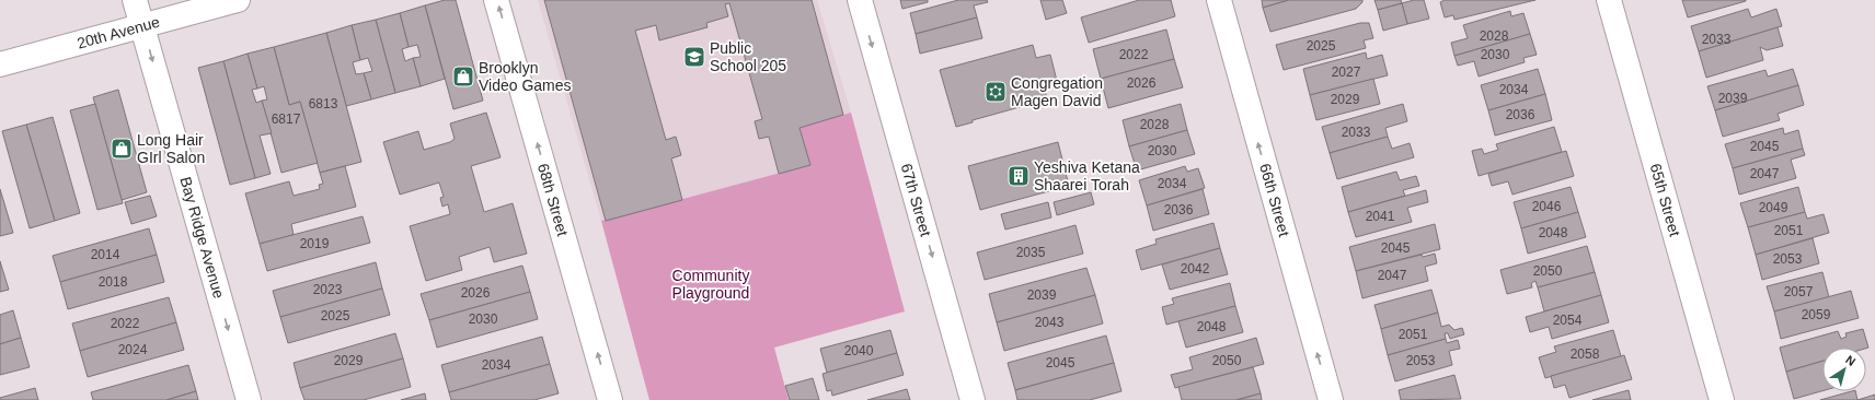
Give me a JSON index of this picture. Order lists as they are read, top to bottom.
{
  "streets": {
    "street": [
      "20th Avenue",
      "68th Street",
      "67th Street",
      "66th Street",
      "65th Street",
      "Bay Ridge Avenue"
    ]
  },
  "crossings": [
    ["20th Avenue", "Bay Ridge Avenue"]
  ],
  "one_way": [
    "68th Street",
    "67th Street",
    "66th Street",
    "Bay Ridge Avenue"
  ],
  "parks": ["Community Playground"],
  "places": {
    "school or university": ["Public School 205"],
    "shop": ["Brooklyn Video Games", "Long Hair GIrl Salon"],
    "synagogue": ["Congregation Magen David"],
    "building": ["Yeshiva Ketana Shaarei Torah"]
  },
  "house_numbers": [
    "2028",
    "2033",
    "2025",
    "2022",
    "2030",
    "2027",
    "2026",
    "2034",
    "2039",
    "2029",
    "6813",
    "2036",
    "6817",
    "2028",
    "2033",
    "2045",
    "2030",
    "2047",
    "2034",
    "2046",
    "2049",
    "2036",
    "2041",
    "2051",
    "2048",
    "2019",
    "2045",
    "2035",
    "2014",
    "2053",
    "2042",
    "2050",
    "2047",
    "2018",
    "2023",
    "2057",
    "2026",
    "2039",
    "2059",
    "2025",
    "2030",
    "2054",
    "2043",
    "2022",
    "2048",
    "2051",
    "2024",
    "2040",
    "2058",
    "2029",
    "2050",
    "2053",
    "2045",
    "2034"
  ],
  "north": "top right"
}
